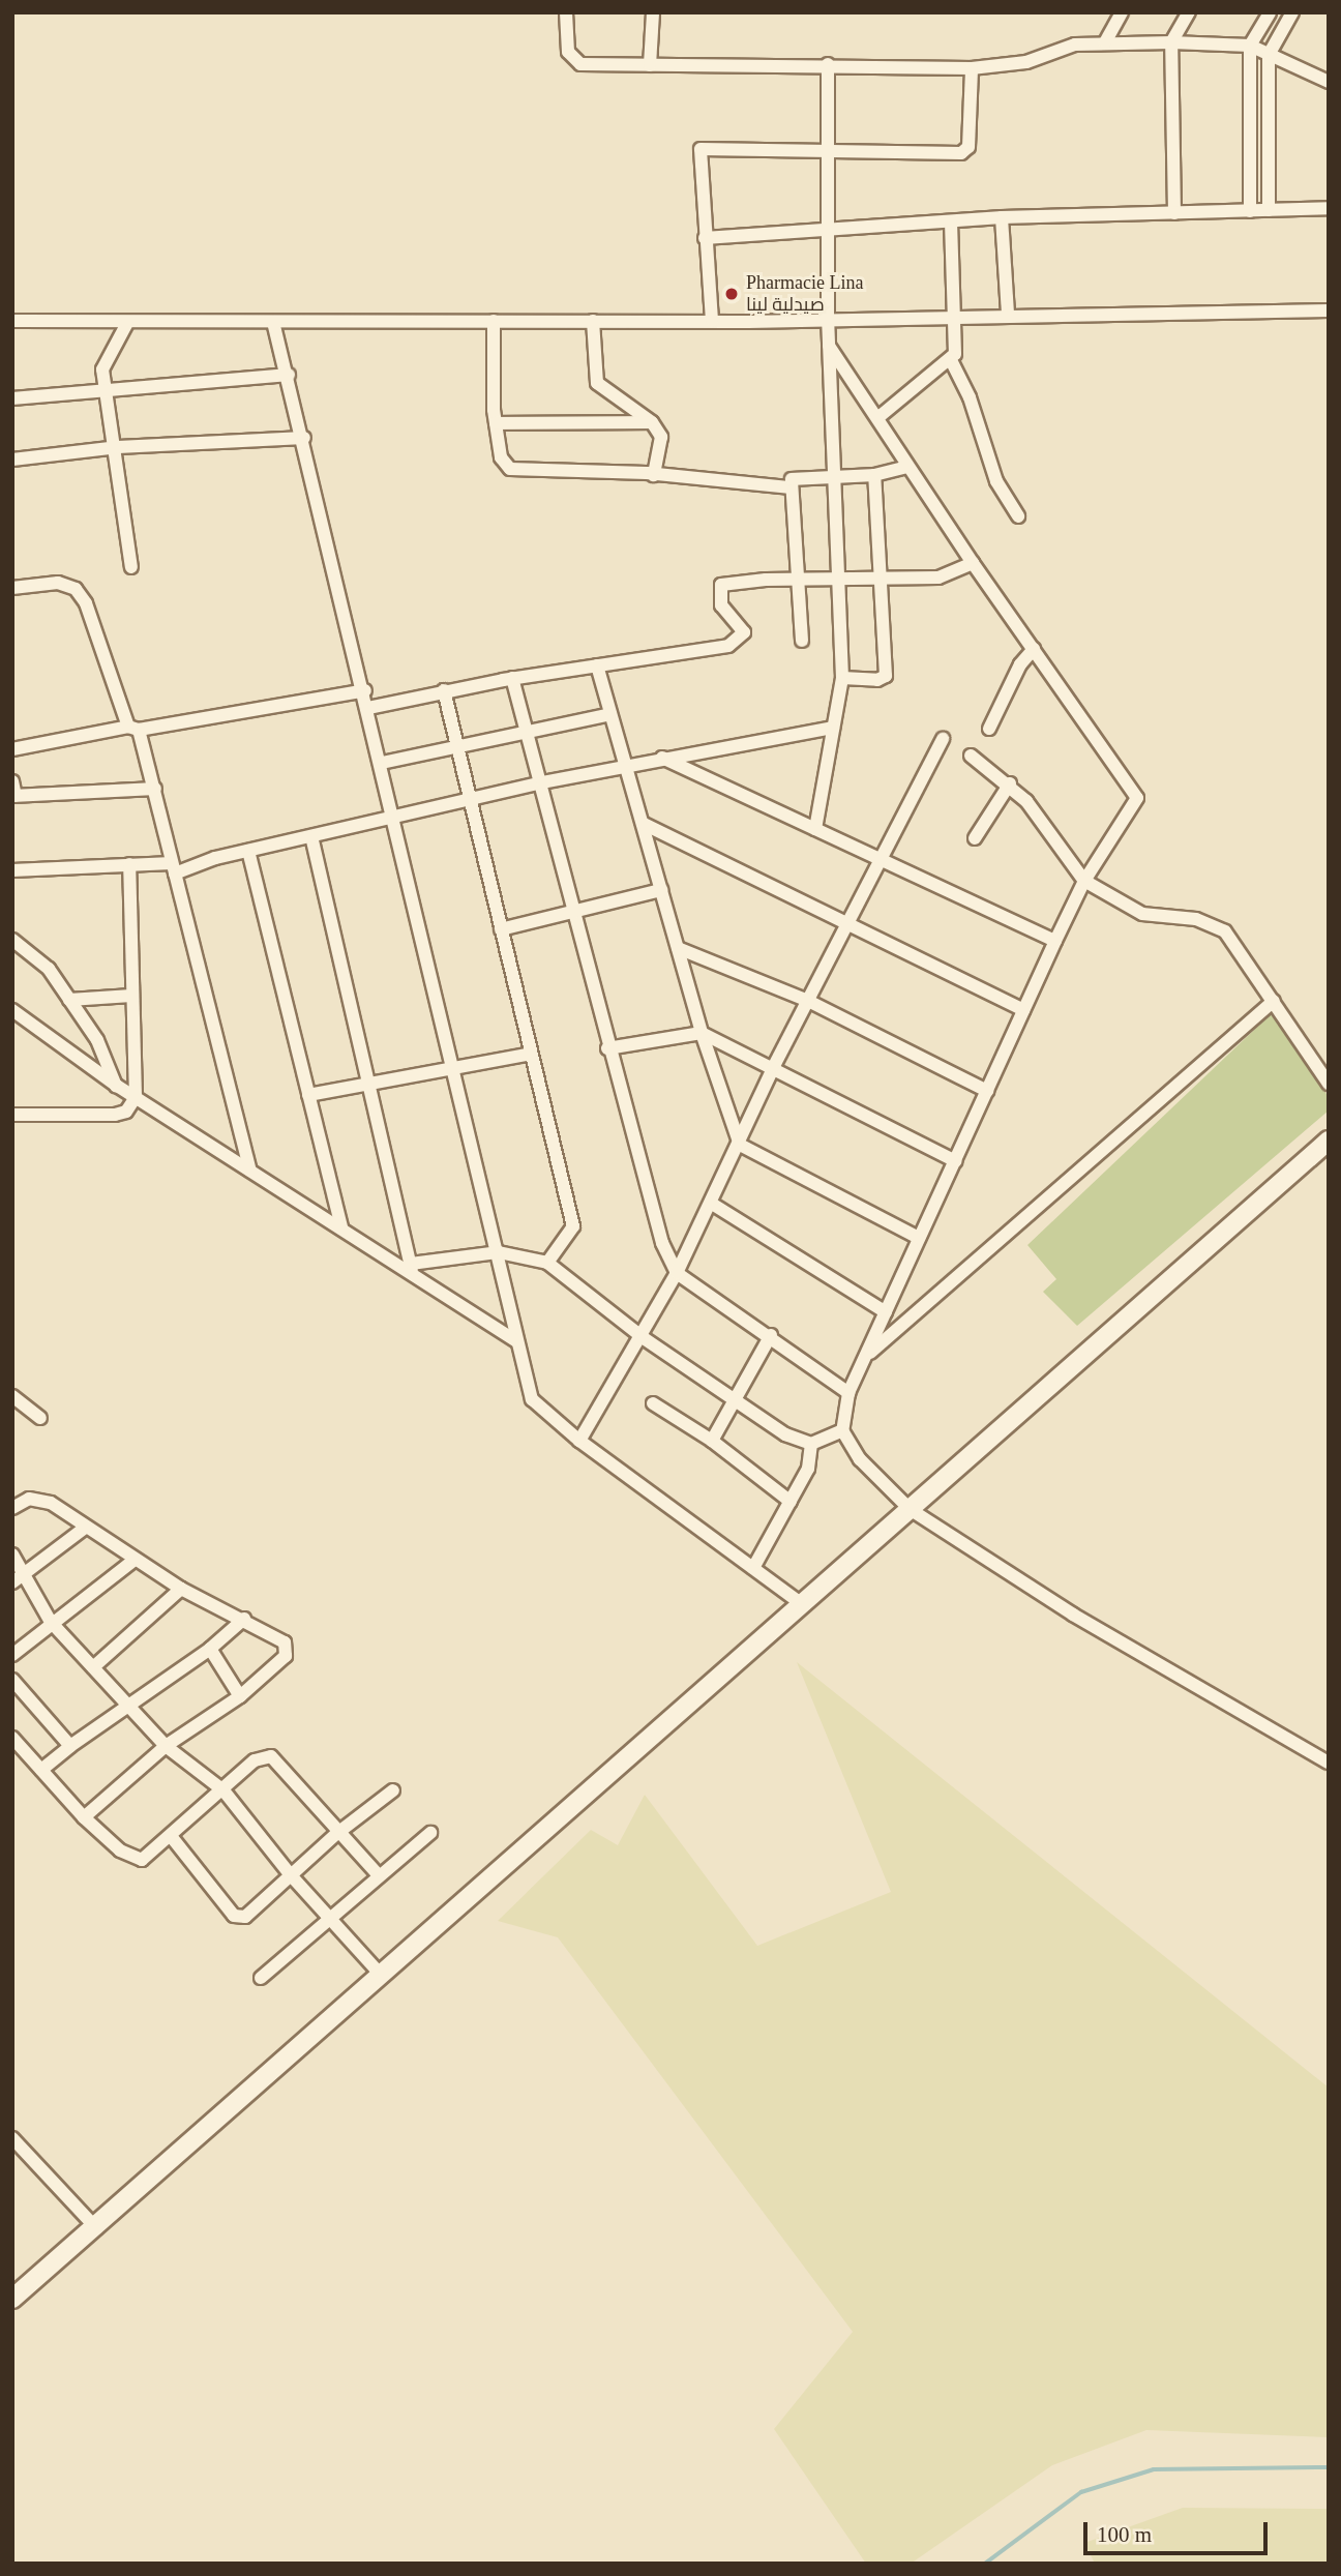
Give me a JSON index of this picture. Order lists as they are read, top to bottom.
{
  "places": ["Pharmacie Lina صيدلية لينا"],
  "scale_bar": "100 m"
}
